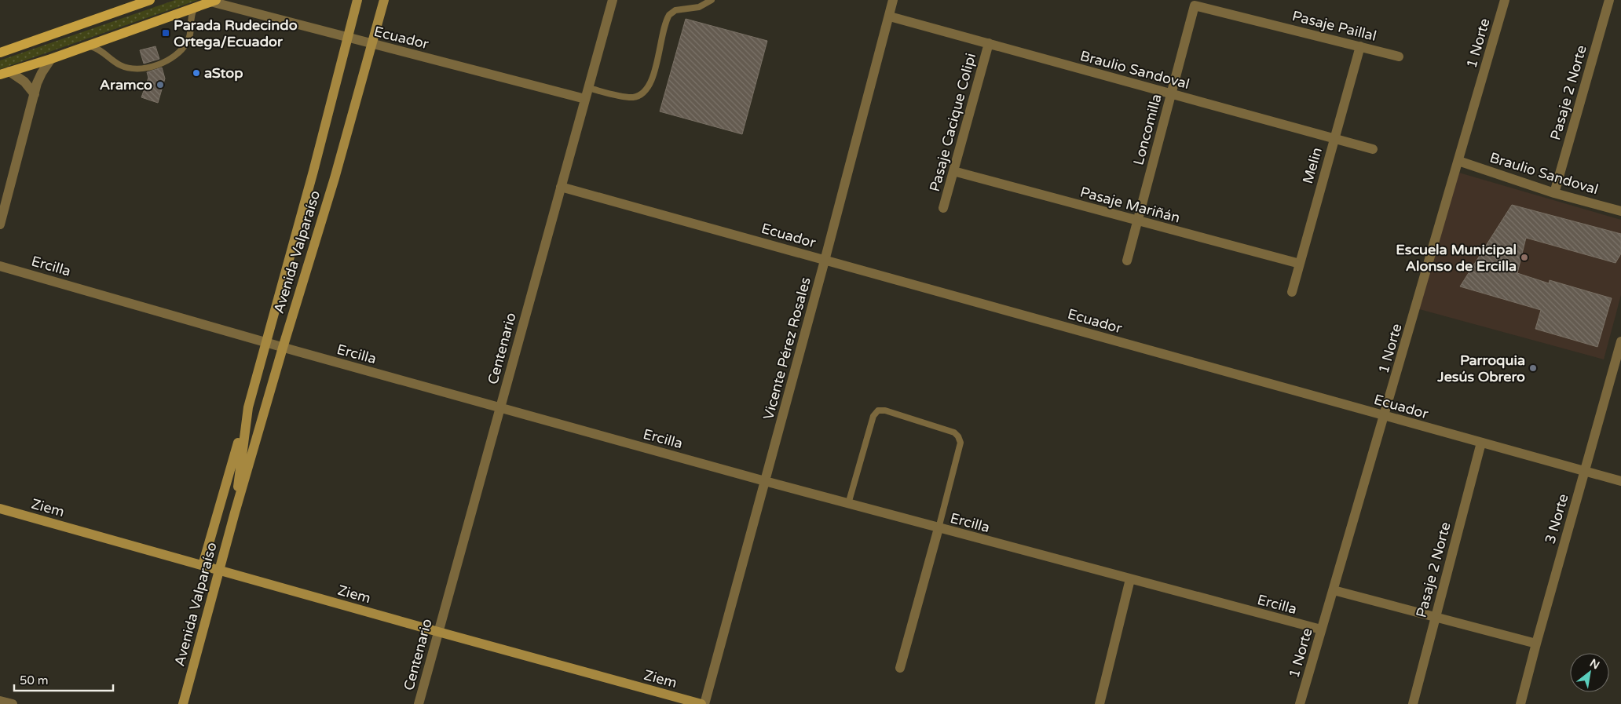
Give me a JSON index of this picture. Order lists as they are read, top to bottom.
{
  "streets": {
    "main road": ["Avenida Valparaíso", "Ziem"],
    "street": [
      "Pasaje Paillal",
      "Ecuador",
      "1 Norte",
      "Braulio Sandoval",
      "Pasaje 2 Norte",
      "Pasaje Cacique Colipi",
      "Loncomilla",
      "Melin",
      "Pasaje Mariñán",
      "Ercilla",
      "Centenario",
      "Vicente Pérez Rosales",
      "3 Norte"
    ]
  },
  "crossings": [
    ["Pasaje Paillal", "Loncomilla"],
    ["Pasaje Paillal", "Melin"],
    ["Ecuador", "1 Norte"],
    ["Ecuador", "Pasaje 2 Norte"],
    ["Ecuador", "Avenida Valparaíso"],
    ["Ecuador", "Centenario"],
    ["Ecuador", "Vicente Pérez Rosales"],
    ["Ecuador", "3 Norte"],
    ["1 Norte", "Braulio Sandoval"],
    ["1 Norte", "Ercilla"],
    ["Braulio Sandoval", "Pasaje 2 Norte"],
    ["Braulio Sandoval", "Pasaje Cacique Colipi"],
    ["Braulio Sandoval", "Loncomilla"],
    ["Braulio Sandoval", "Melin"],
    ["Braulio Sandoval", "Vicente Pérez Rosales"],
    ["Pasaje Cacique Colipi", "Pasaje Mariñán"],
    ["Loncomilla", "Pasaje Mariñán"],
    ["Melin", "Pasaje Mariñán"],
    ["Avenida Valparaíso", "Ercilla"],
    ["Avenida Valparaíso", "Ziem"],
    ["Ercilla", "Centenario"],
    ["Ercilla", "Vicente Pérez Rosales"],
    ["Centenario", "Ziem"]
  ],
  "places": {
    "transit": ["Parada Rudecindo Ortega/Ecuador"],
    "other": [
      "aStop",
      "Aramco",
      "Escuela Municipal Alonso de Ercilla",
      "Parroquia Jesús Obrero"
    ]
  },
  "scale_bar": "50 m",
  "north": "top right"
}
